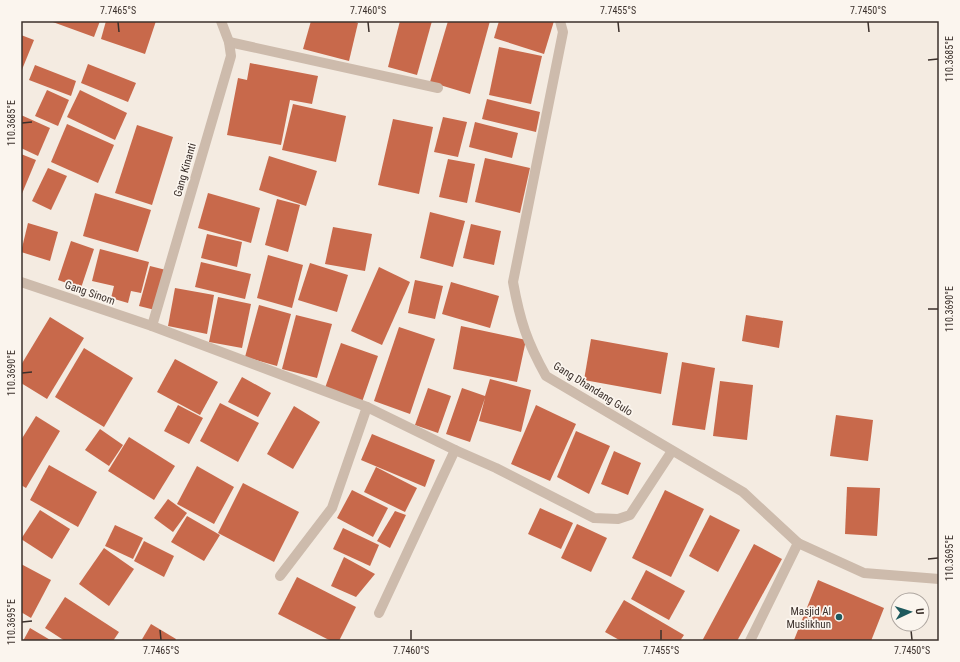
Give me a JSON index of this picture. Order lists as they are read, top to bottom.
{
  "streets": {
    "street": ["Gang Kinanti", "Gang Sinom", "Gang Dhandang Gulo"]
  },
  "crossings": [
    ["Gang Kinanti", "Gang Sinom"],
    ["Gang Sinom", "Gang Dhandang Gulo"]
  ],
  "places": ["Masjid Al Muslikhun"],
  "north": "right",
  "coordinates": [
    "7.7465°S",
    "7.7460°S",
    "7.7455°S",
    "7.7450°S",
    "110.3685°E",
    "110.3690°E",
    "110.3695°E"
  ]
}
